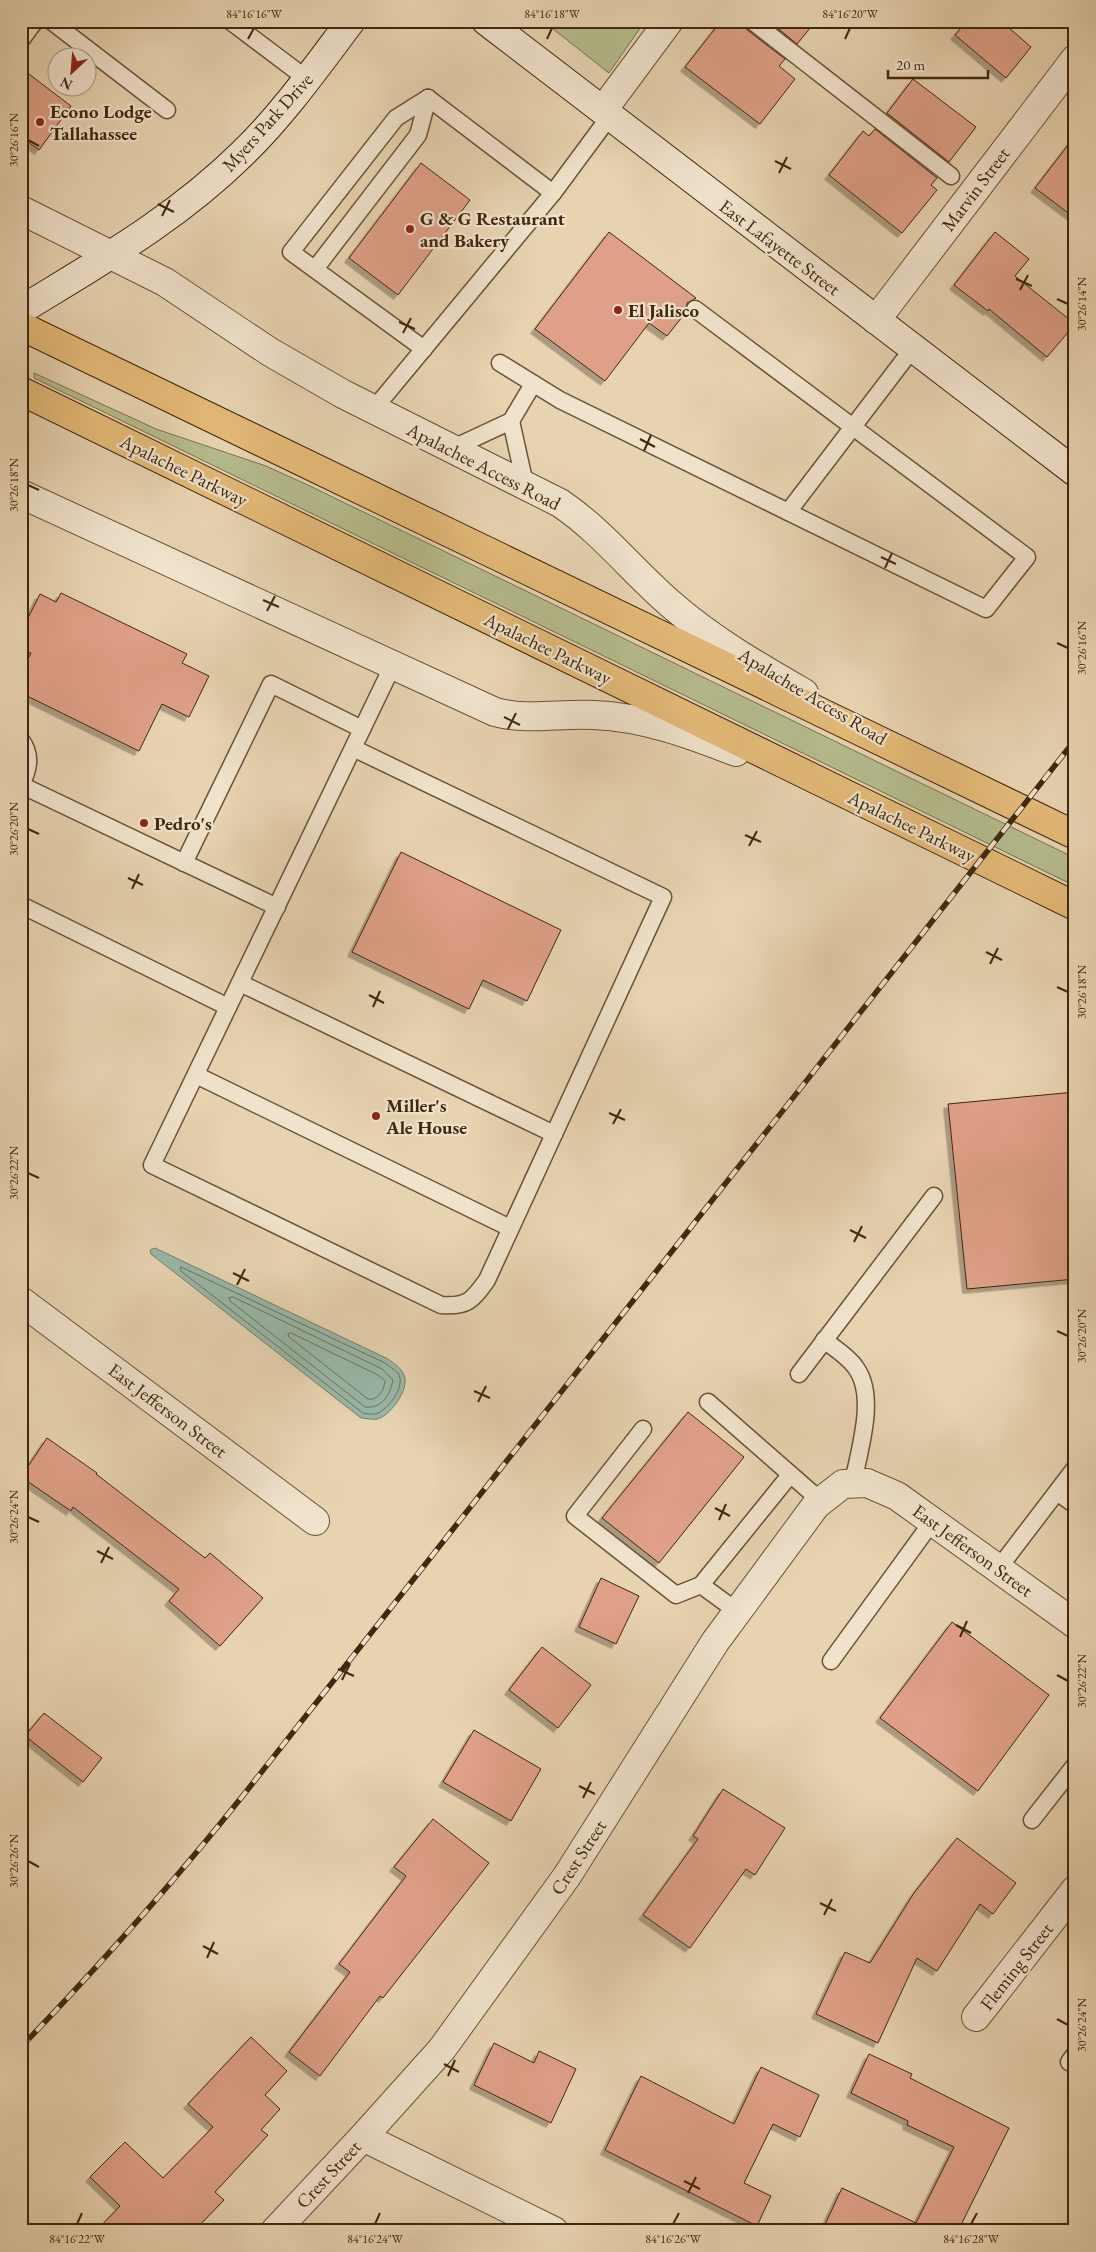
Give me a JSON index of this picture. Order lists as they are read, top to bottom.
{
  "streets": {
    "main road": ["Apalachee Parkway"],
    "street": [
      "Myers Park Drive",
      "Marvin Street",
      "East Lafayette Street",
      "Apalachee Access Road",
      "East Jefferson Street",
      "Crest Street",
      "Fleming Street"
    ]
  },
  "crossings": [
    ["Myers Park Drive", "Apalachee Access Road"],
    ["Marvin Street", "East Lafayette Street"],
    ["East Jefferson Street", "Crest Street"]
  ],
  "places": [
    "Econo Lodge Tallahassee",
    "G & G Restaurant and Bakery",
    "El Jalisco",
    "Pedro's",
    "Miller's Ale House"
  ],
  "scale_bar": "20 m",
  "north": "bottom left",
  "coordinates": [
    "84°16'16\"W",
    "84°16'18\"W",
    "84°16'20\"W",
    "30°26'16\"N",
    "30°26'14\"N",
    "30°26'18\"N",
    "30°26'20\"N",
    "30°26'22\"N",
    "30°26'24\"N",
    "30°26'26\"N",
    "84°16'22\"W",
    "84°16'24\"W",
    "84°16'26\"W",
    "84°16'28\"W"
  ]
}
